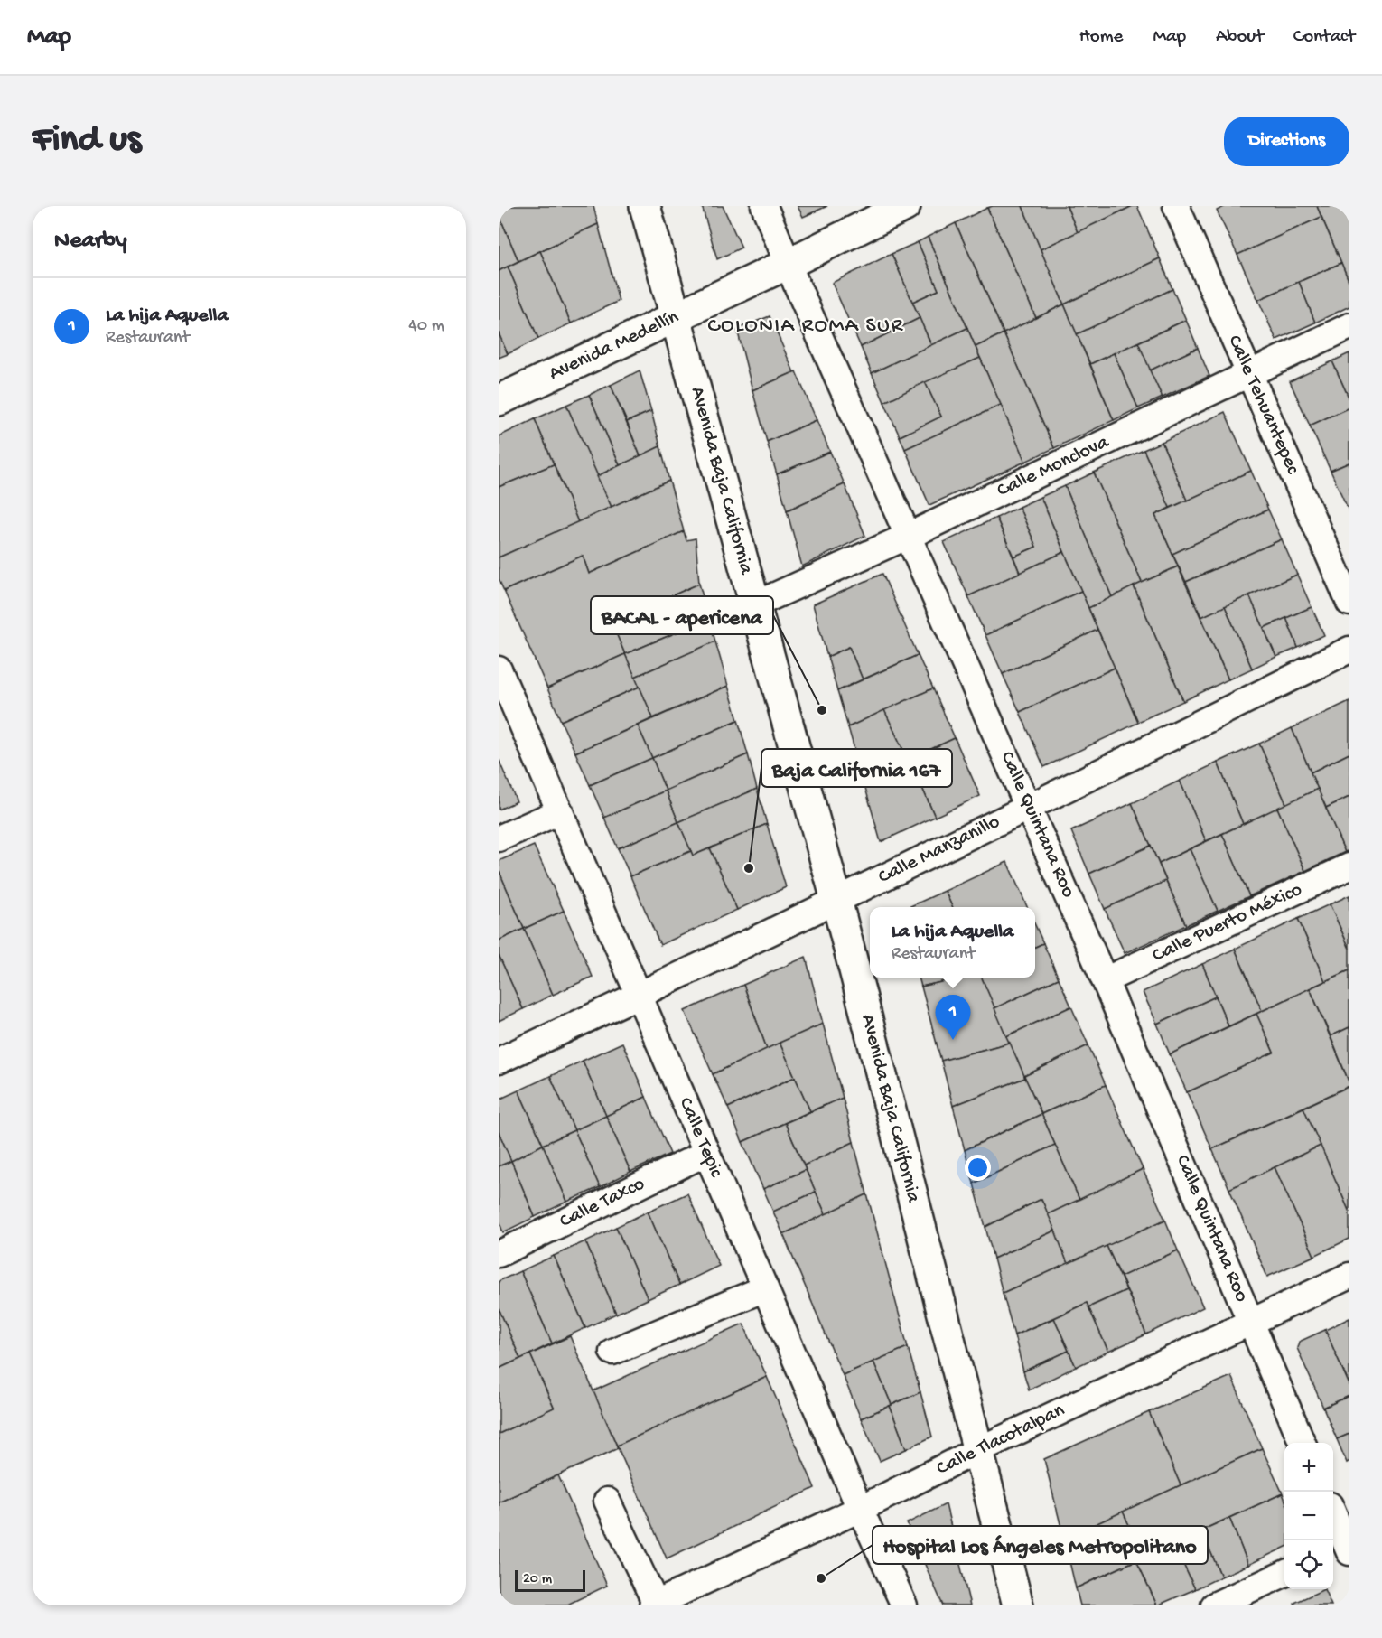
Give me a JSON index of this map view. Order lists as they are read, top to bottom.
{
  "streets": {
    "main road": ["Avenida Medellín", "Avenida Baja California"],
    "street": [
      "Calle Tehuantepec",
      "Calle Monclova",
      "Calle Quintana Roo",
      "Calle Manzanillo",
      "Calle Puerto México",
      "Calle Tepic",
      "Calle Taxco",
      "Calle Tlacotalpan"
    ]
  },
  "crossings": [
    ["Avenida Medellín", "Avenida Baja California"],
    ["Avenida Medellín", "Calle Quintana Roo"],
    ["Calle Tehuantepec", "Calle Monclova"],
    ["Calle Monclova", "Avenida Baja California"],
    ["Calle Monclova", "Calle Quintana Roo"],
    ["Avenida Baja California", "Calle Manzanillo"],
    ["Avenida Baja California", "Calle Tlacotalpan"],
    ["Calle Quintana Roo", "Calle Manzanillo"],
    ["Calle Quintana Roo", "Calle Puerto México"],
    ["Calle Quintana Roo", "Calle Tlacotalpan"],
    ["Calle Manzanillo", "Calle Tepic"],
    ["Calle Tepic", "Calle Taxco"],
    ["Calle Tepic", "Calle Tlacotalpan"]
  ],
  "districts": ["COLONIA ROMA SUR"],
  "places": ["BACAL - apericena", "Baja California 167", "Hospital Los Ángeles Metropolitano"],
  "scale_bar": "20 m",
  "page": {
    "header": "Map",
    "nav": [
      "Home",
      "Map",
      "About",
      "Contact"
    ],
    "buttons": "Directions",
    "title": "Find us",
    "heading": "Nearby",
    "list": [
      {
        "mark": "1",
        "name": "La hija Aquella",
        "note": "Restaurant",
        "value": "40 m"
      }
    ],
    "popup": ["La hija Aquella", "Restaurant"],
    "pins": "1",
    "map_buttons": ["+", "−"],
    "scale": "20 m"
  }
}
